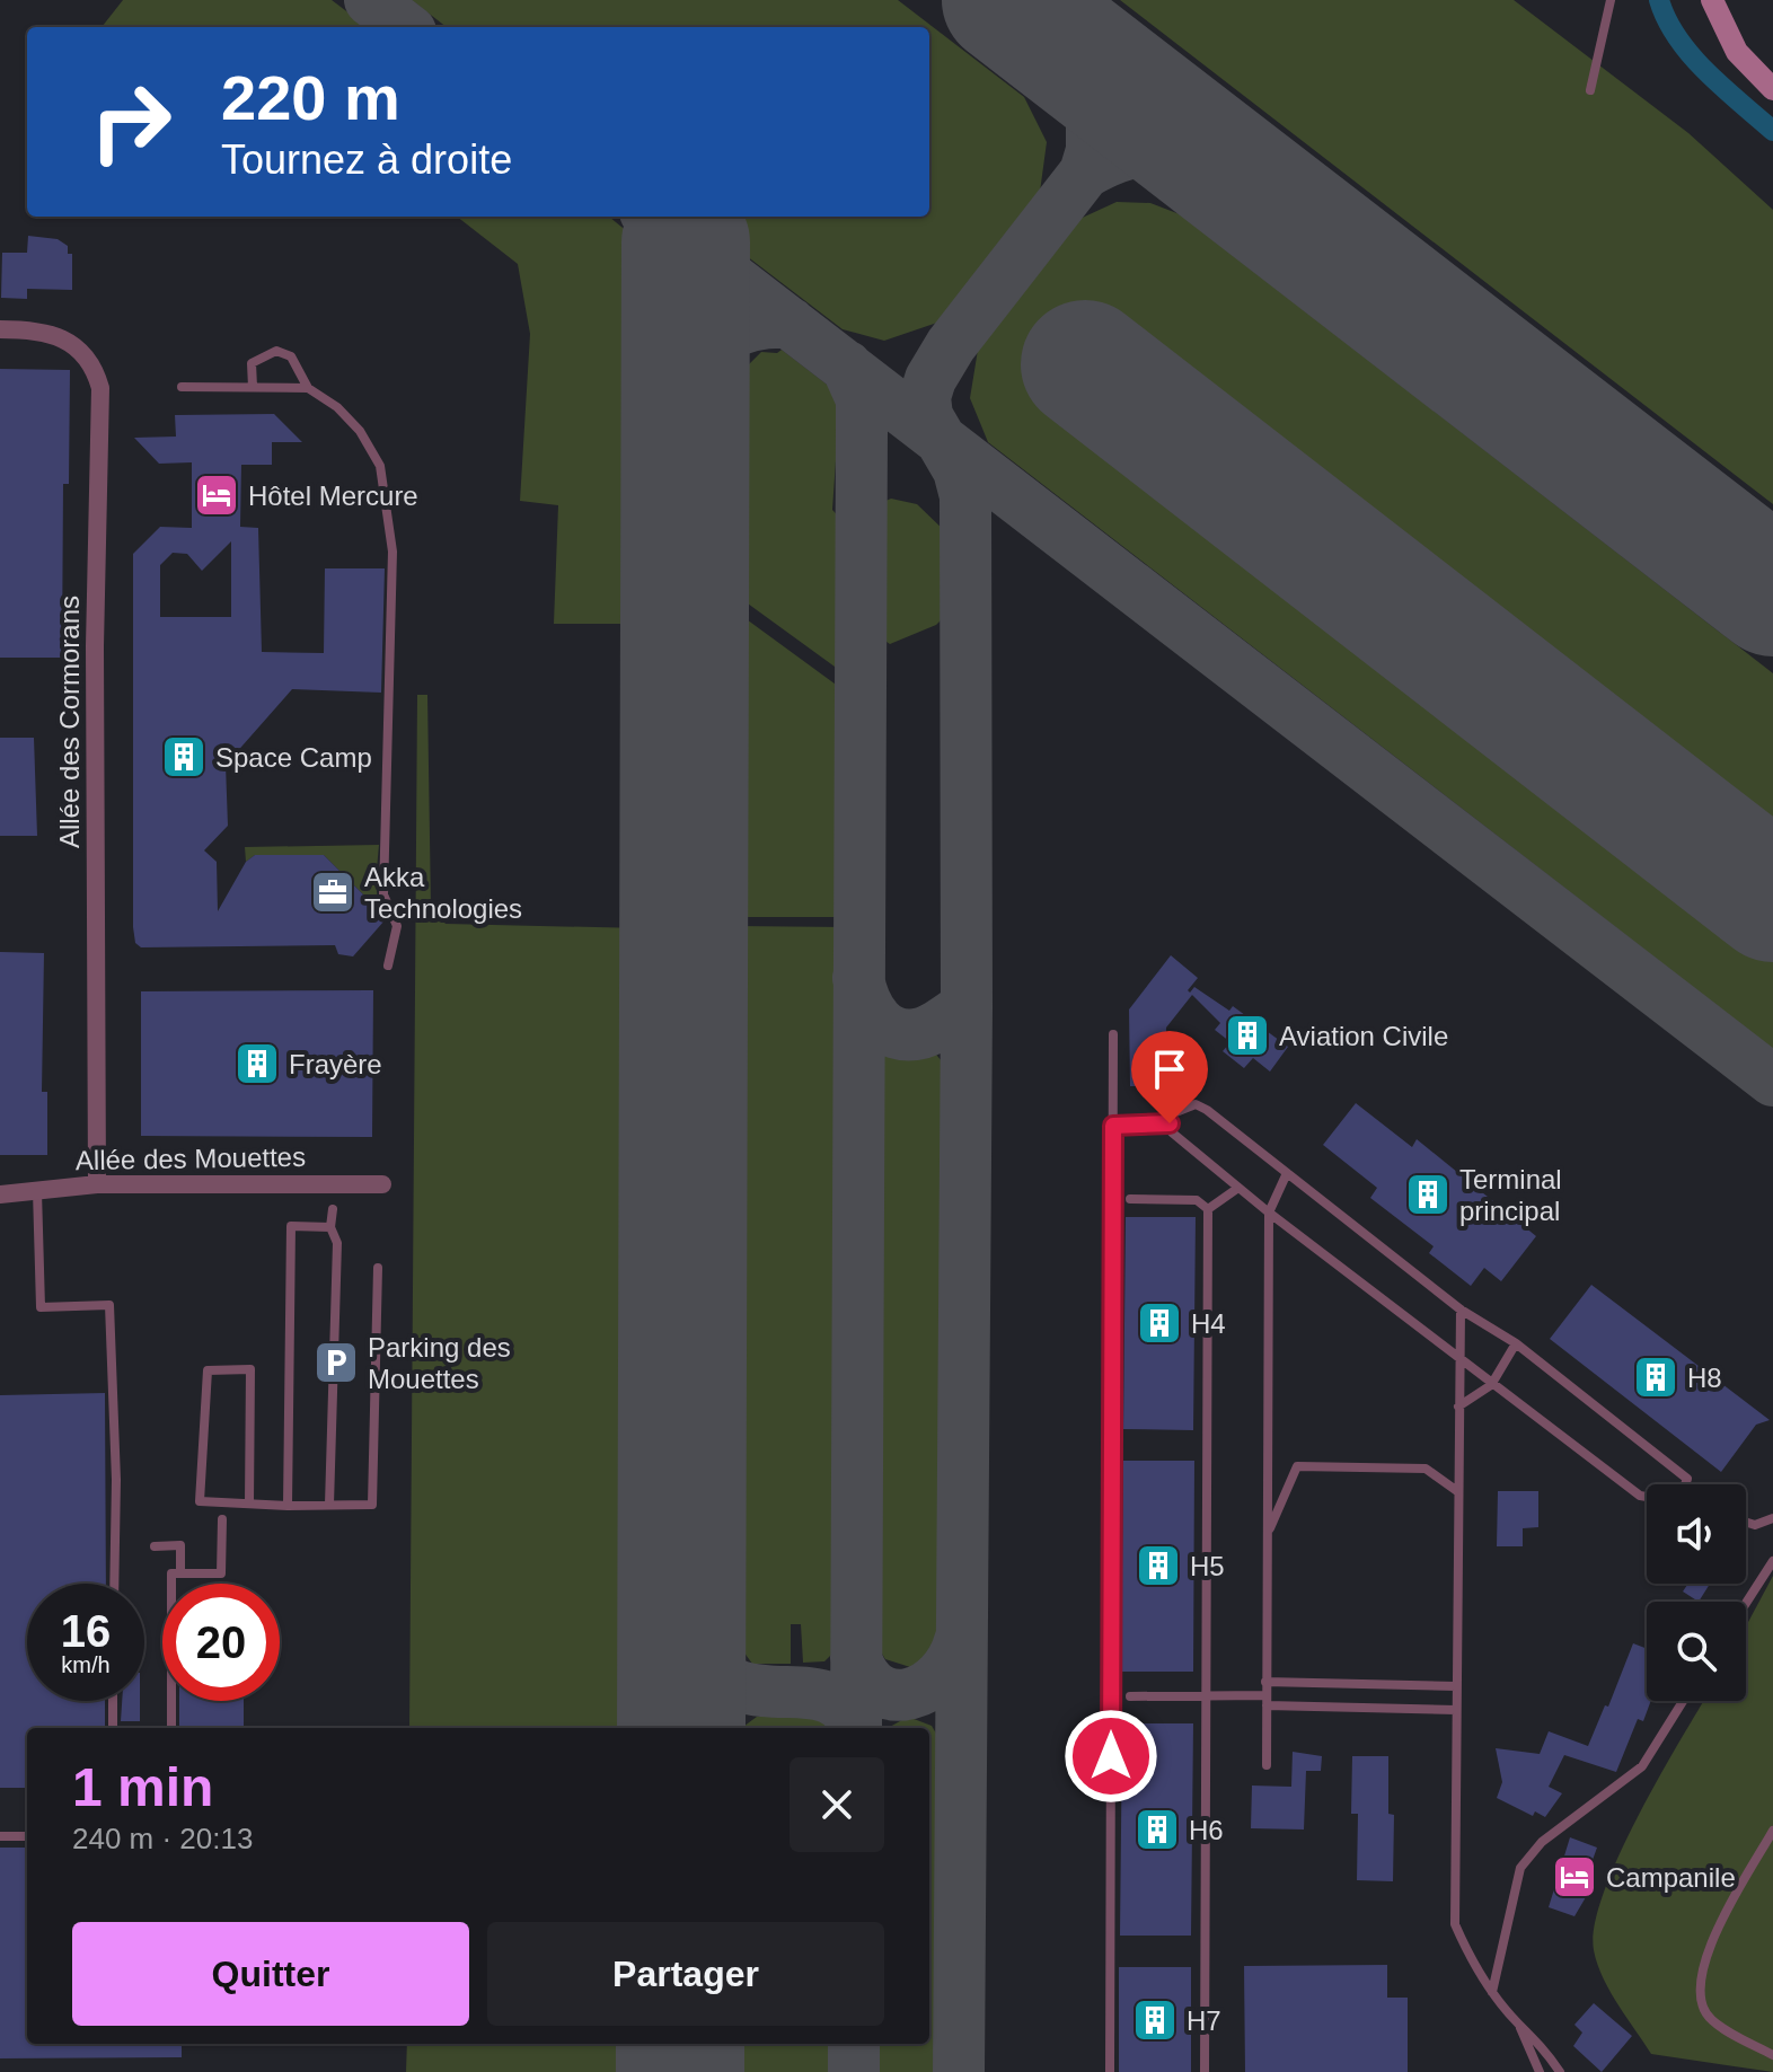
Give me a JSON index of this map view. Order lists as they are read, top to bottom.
{
  "streets": {
    "street": ["Allée des Cormorans", "Allée des Mouettes"]
  },
  "crossings": [
    ["Allée des Cormorans", "Allée des Mouettes"]
  ],
  "places": {
    "hotel": ["Hôtel Mercure", "Campanile"],
    "building": [
      "Space Camp",
      "Aviation Civile",
      "Frayère",
      "Terminal principal",
      "H4",
      "H8",
      "H5",
      "H6",
      "H7"
    ],
    "office": ["Akka Technologies"],
    "parking": ["Parking des Mouettes"]
  },
  "page": {
    "turn": ["220 m", "Tournez à droite"],
    "speed": "16 km/h",
    "limit": "20",
    "heading": ["1 min", "240 m · 20:13"],
    "buttons": ["Quitter", "Partager"]
  }
}
